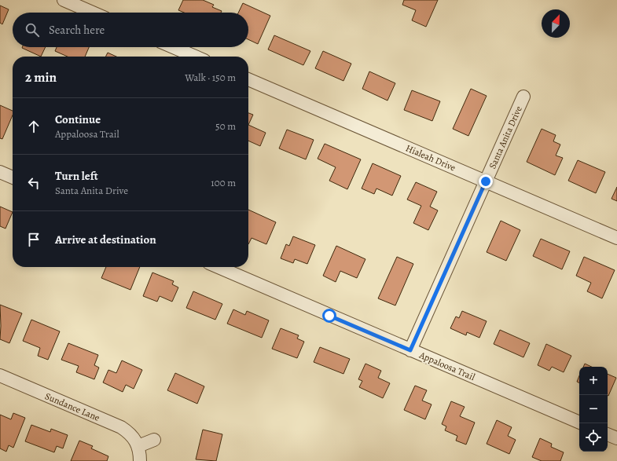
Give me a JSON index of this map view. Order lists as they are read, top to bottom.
{
  "streets": {
    "street": [
      "Santa Anita Drive",
      "Hialeah Drive",
      "Appaloosa Trail",
      "Sundance Lane"
    ]
  },
  "crossings": [
    ["Santa Anita Drive", "Hialeah Drive"],
    ["Santa Anita Drive", "Appaloosa Trail"]
  ],
  "north": "top right",
  "page": {
    "search": "Search here",
    "heading": ["2 min", "Walk · 150 m"],
    "list": [
      ["Continue", "Appaloosa Trail", "50 m"],
      ["Turn left", "Santa Anita Drive", "100 m"],
      "Arrive at destination"
    ],
    "map_buttons": ["+", "−"]
  }
}
